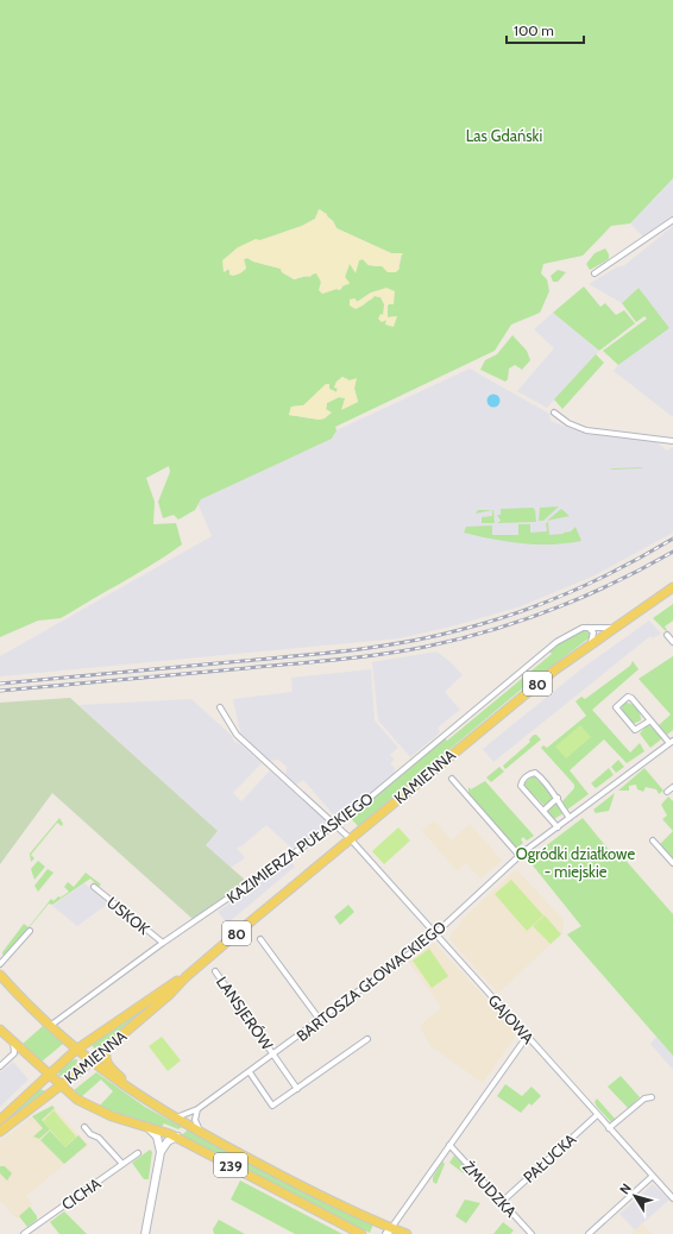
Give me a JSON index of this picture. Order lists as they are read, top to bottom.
{
  "streets": {
    "main road": ["80", "KAMIENNA", "239"],
    "street": [
      "KAZIMIERZA PUŁASKIEGO",
      "USKOK",
      "BARTOSZA GŁOWACKIEGO",
      "LANSJERÓW",
      "GAJOWA",
      "PAŁUCKA",
      "ŻMUDZKA",
      "CICHA"
    ]
  },
  "crossings": [
    ["KAMIENNA", "KAZIMIERZA PUŁASKIEGO"],
    ["KAMIENNA", "GAJOWA"],
    ["KAMIENNA", "239"],
    ["KAZIMIERZA PUŁASKIEGO", "USKOK"],
    ["KAZIMIERZA PUŁASKIEGO", "GAJOWA"],
    ["KAZIMIERZA PUŁASKIEGO", "239"],
    ["BARTOSZA GŁOWACKIEGO", "LANSJERÓW"],
    ["BARTOSZA GŁOWACKIEGO", "GAJOWA"],
    ["BARTOSZA GŁOWACKIEGO", "239"],
    ["GAJOWA", "PAŁUCKA"],
    ["PAŁUCKA", "ŻMUDZKA"]
  ],
  "parks": ["Las Gdański", "Ogródki działkowe - miejskie"],
  "scale_bar": "100 m",
  "north": "top left"
}
